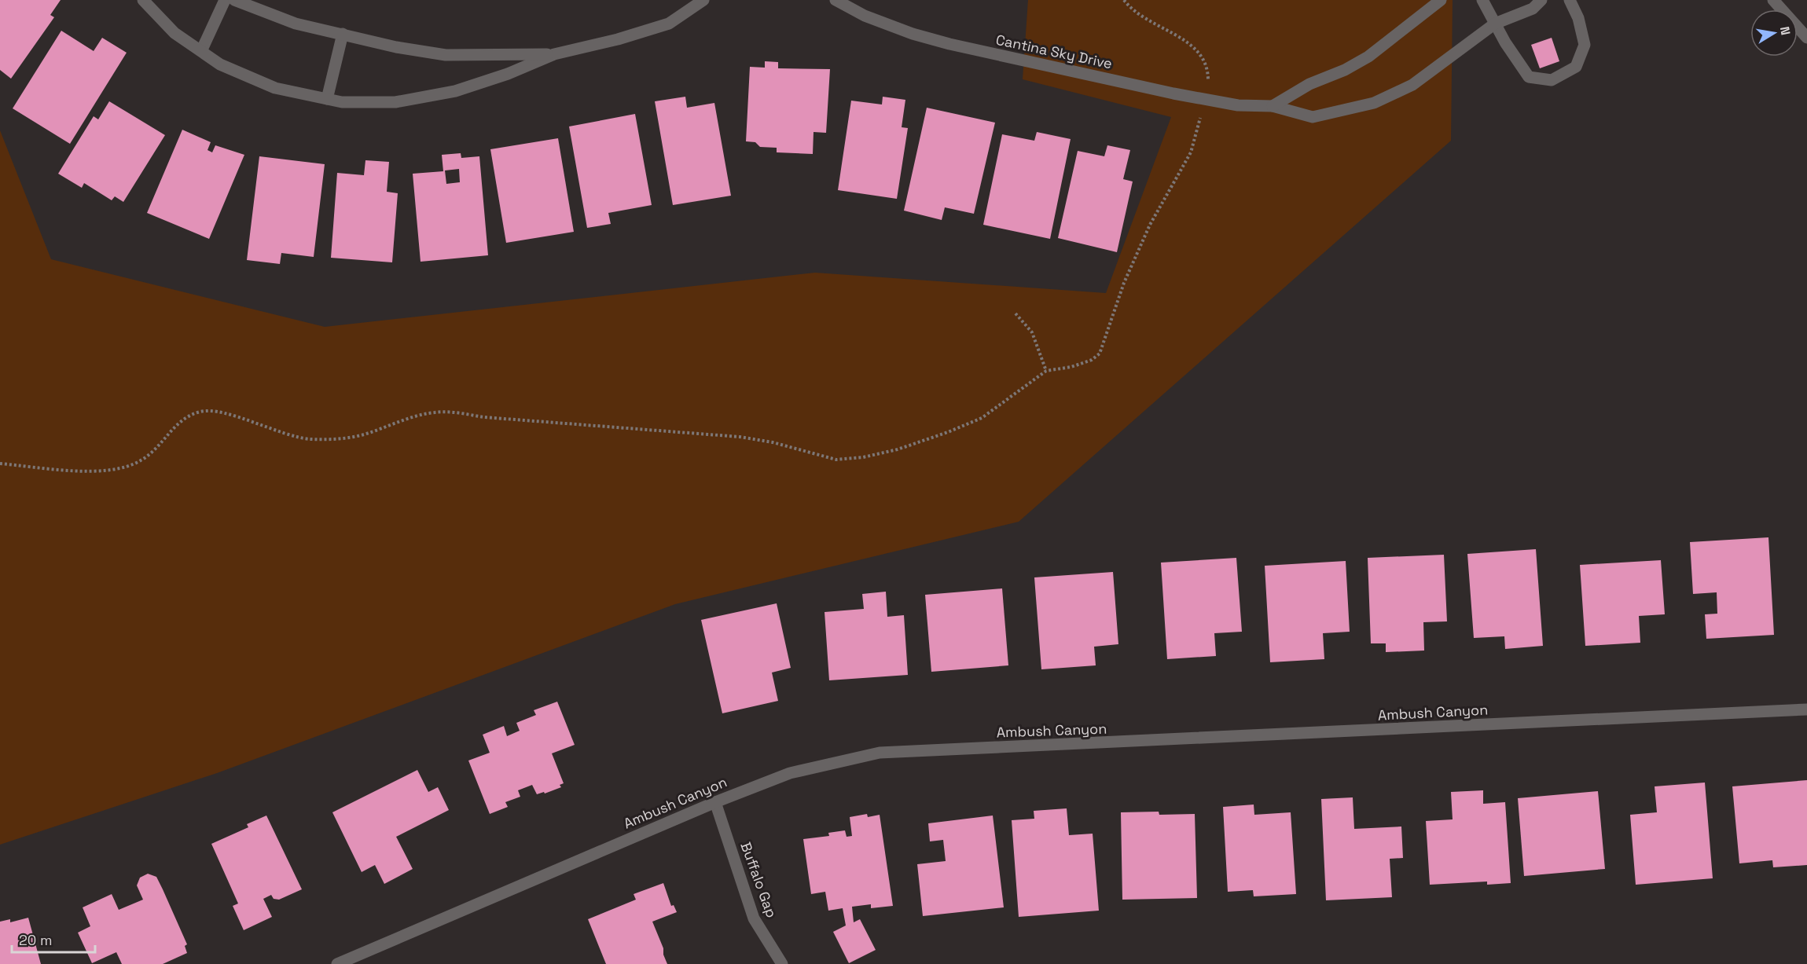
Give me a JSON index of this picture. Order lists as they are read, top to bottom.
{
  "streets": {
    "street": ["Cantina Sky Drive", "Ambush Canyon", "Buffalo Gap"]
  },
  "crossings": [
    ["Ambush Canyon", "Buffalo Gap"]
  ],
  "scale_bar": "20 m",
  "north": "right"
}
